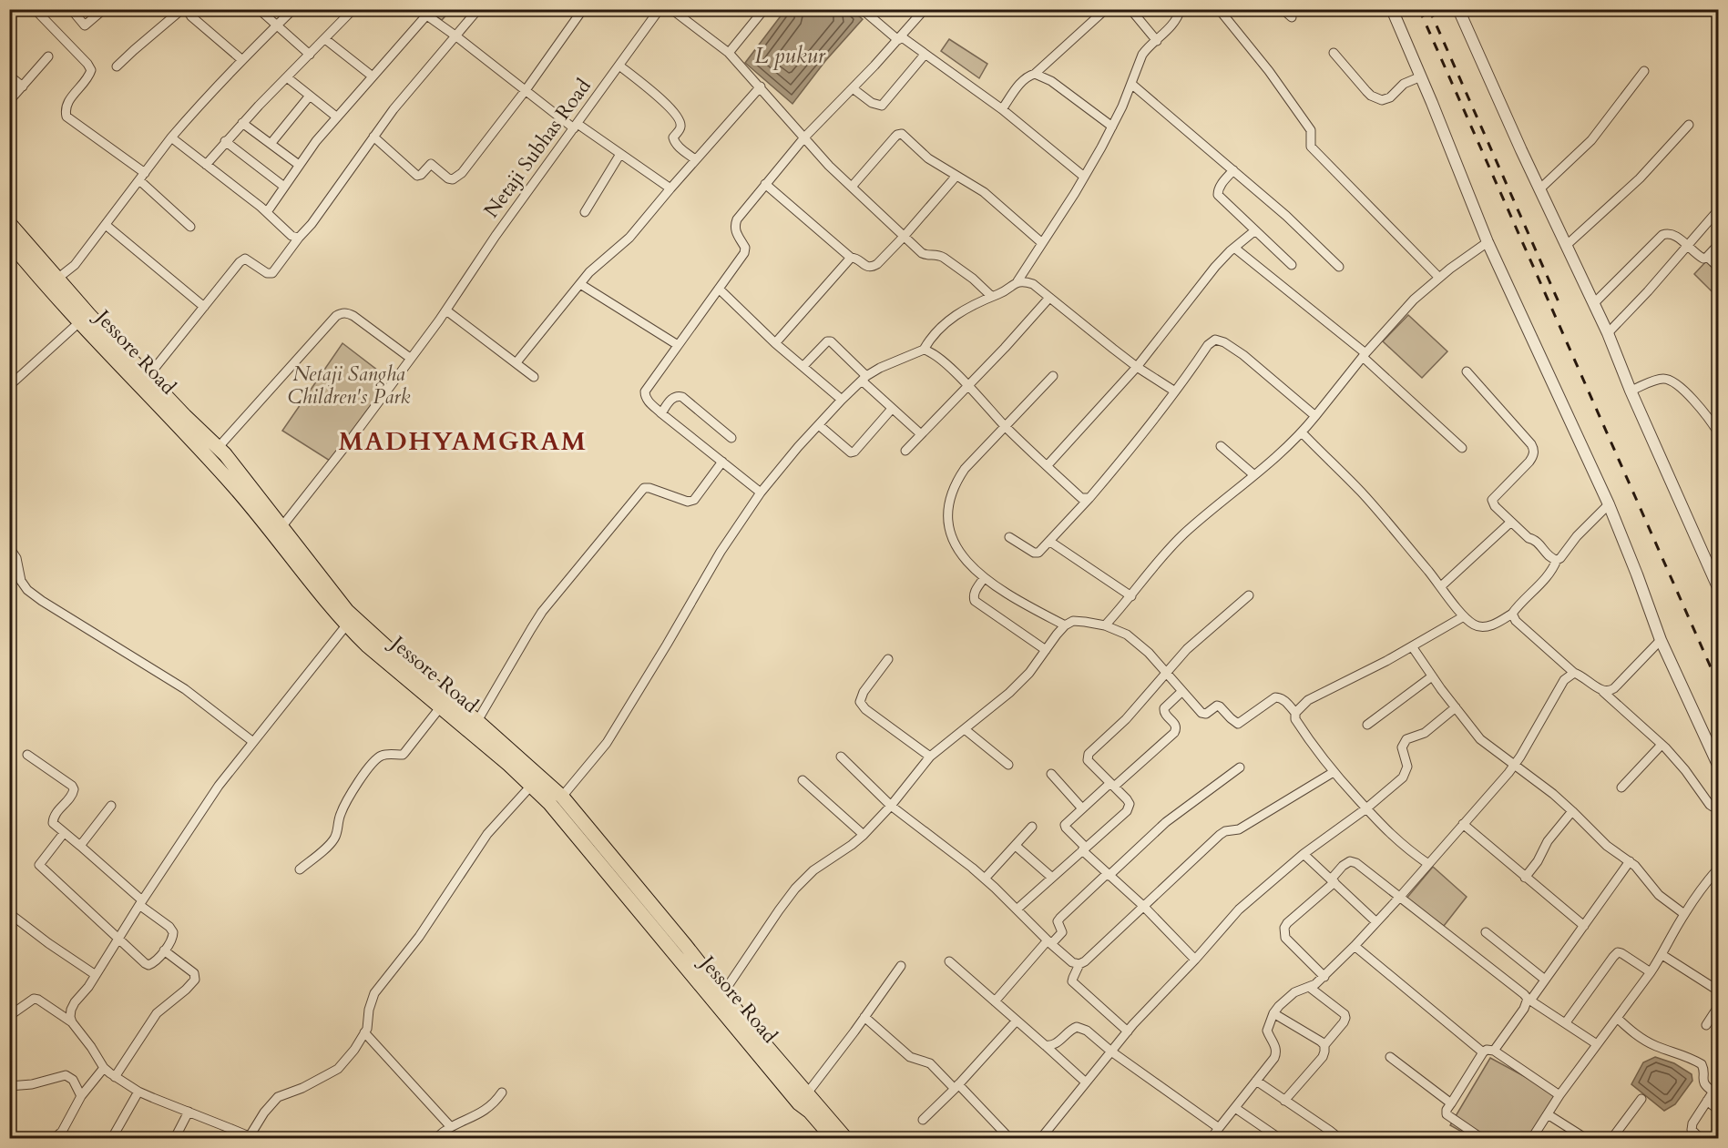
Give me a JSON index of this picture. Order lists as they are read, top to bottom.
{
  "streets": {
    "highway": ["Jessore Road"],
    "street": ["Netaji Subhas Road"]
  },
  "districts": ["MADHYAMGRAM"],
  "water": ["L pukur"],
  "parks": ["Netaji Sangha Children's Park"]
}
